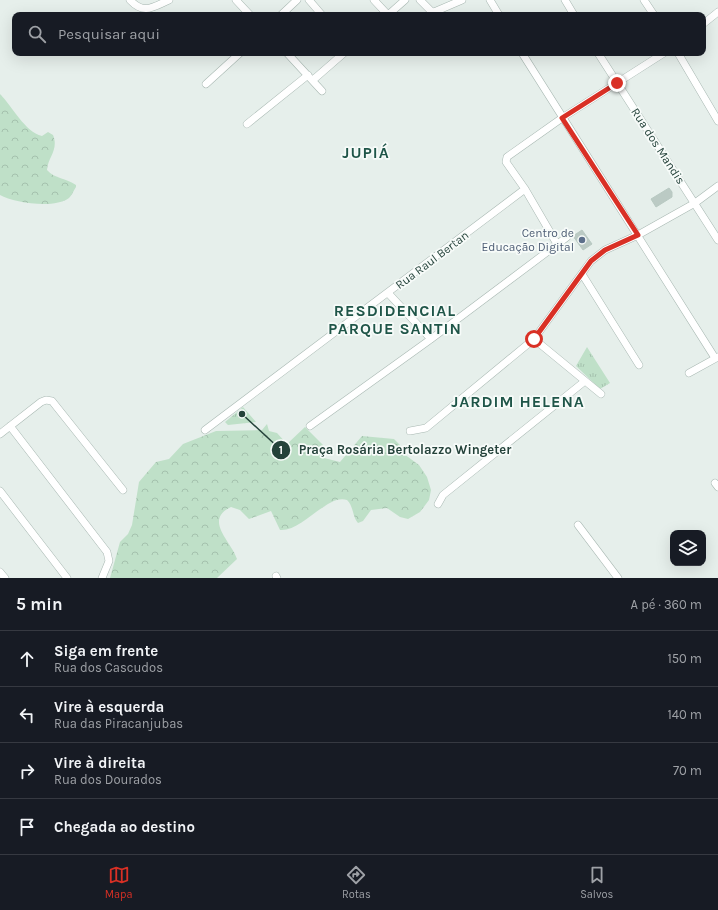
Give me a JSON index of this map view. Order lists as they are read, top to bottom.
{
  "streets": {
    "street": ["Rua dos Mandis", "Rua Raul Bertan"]
  },
  "districts": ["JUPIÁ", "RESDIDENCIAL PARQUE SANTIN", "JARDIM HELENA"],
  "places": ["Centro de Educação Digital", "Praça Rosária Bertolazzo Wingeter"],
  "page": {
    "search": "Pesquisar aqui",
    "heading": ["5 min", "A pé · 360 m"],
    "list": [
      ["Siga em frente", "Rua dos Cascudos", "150 m"],
      ["Vire à esquerda", "Rua das Piracanjubas", "140 m"],
      ["Vire à direita", "Rua dos Dourados", "70 m"],
      "Chegada ao destino"
    ],
    "nav": ["Mapa", "Rotas", "Salvos"]
  }
}
